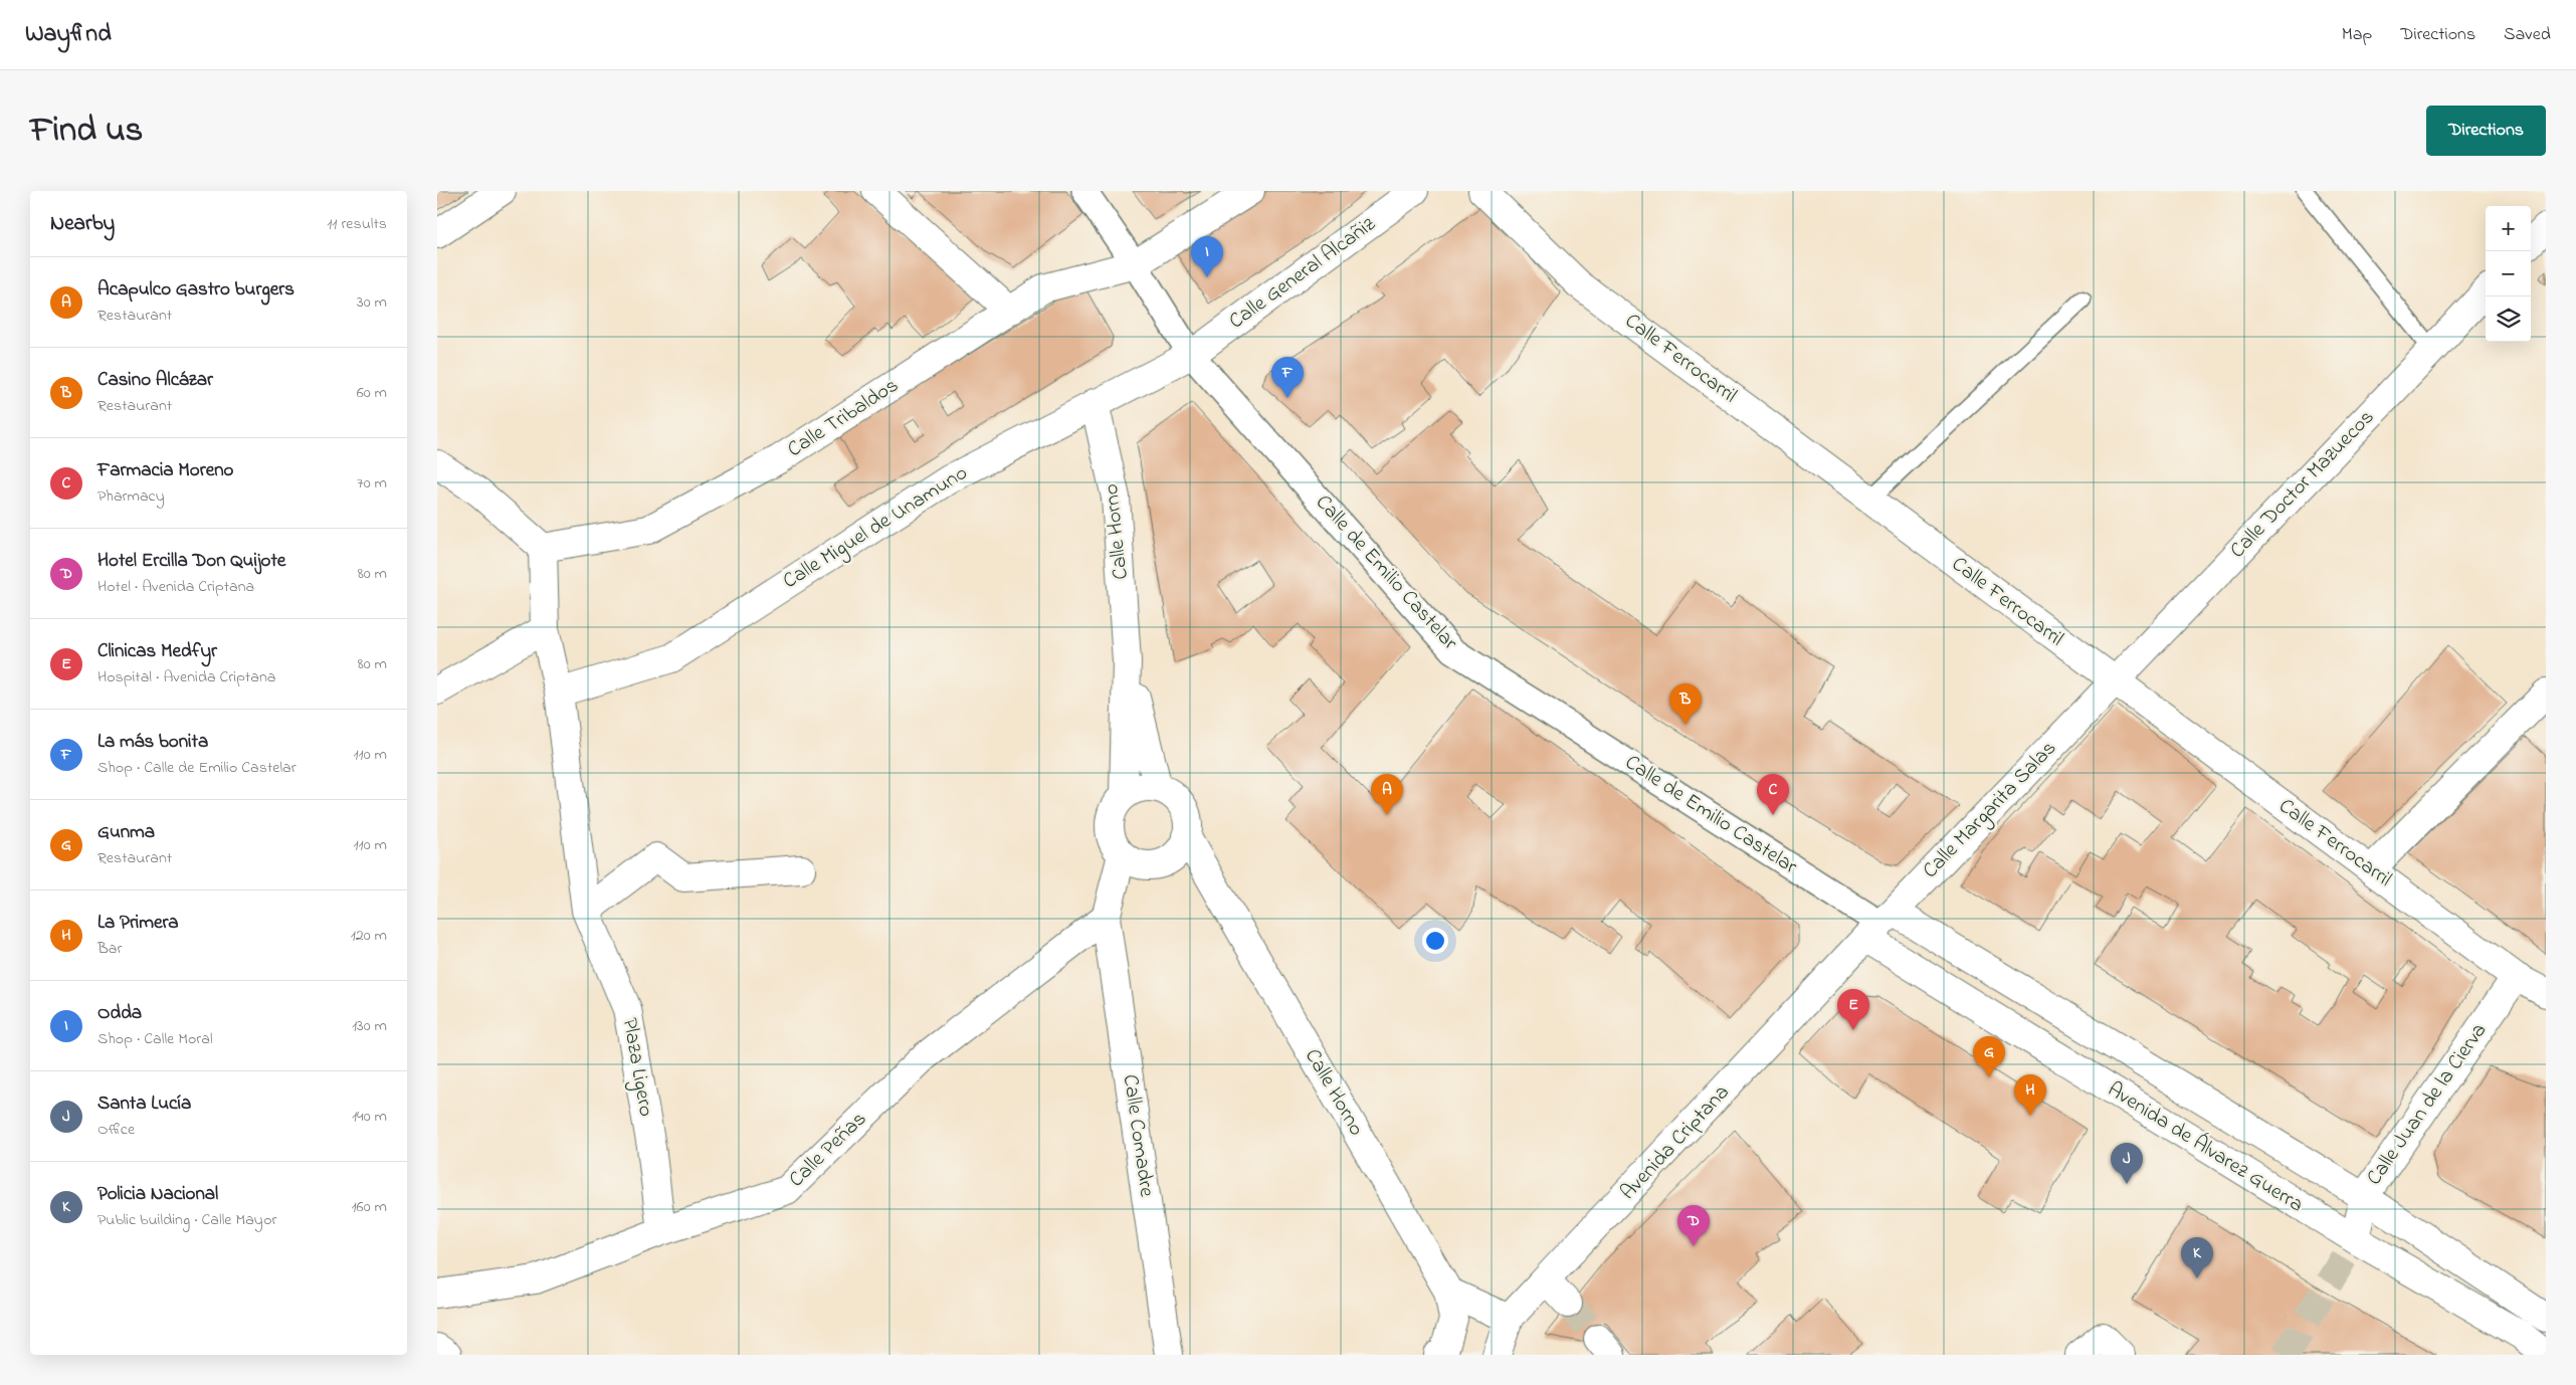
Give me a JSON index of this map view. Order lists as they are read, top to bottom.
{
  "streets": {
    "street": [
      "Calle General Alcañiz",
      "Calle Ferrocarril",
      "Calle Tribaldos",
      "Calle Doctor Mazuecos",
      "Calle Miguel de Unamuno",
      "Calle Horno",
      "Calle de Emilio Castelar",
      "Calle Margarita Salas",
      "Plaza Ligero",
      "Calle Juan de la Cierva",
      "Calle Comadre",
      "Avenida Criptana",
      "Avenida de Álvarez Guerra",
      "Calle Peñas"
    ]
  },
  "crossings": [
    ["Calle General Alcañiz", "Calle Miguel de Unamuno"],
    ["Calle General Alcañiz", "Calle de Emilio Castelar"],
    ["Calle Ferrocarril", "Calle Doctor Mazuecos"],
    ["Calle Ferrocarril", "Calle Margarita Salas"],
    ["Calle Ferrocarril", "Calle Juan de la Cierva"],
    ["Calle Tribaldos", "Calle de Emilio Castelar"],
    ["Calle Tribaldos", "Plaza Ligero"],
    ["Calle Doctor Mazuecos", "Calle Margarita Salas"],
    ["Calle Miguel de Unamuno", "Calle Horno"],
    ["Calle Miguel de Unamuno", "Calle de Emilio Castelar"],
    ["Calle Miguel de Unamuno", "Plaza Ligero"],
    ["Calle de Emilio Castelar", "Calle Margarita Salas"],
    ["Calle de Emilio Castelar", "Avenida Criptana"],
    ["Calle de Emilio Castelar", "Avenida de Álvarez Guerra"],
    ["Calle Margarita Salas", "Avenida Criptana"],
    ["Calle Margarita Salas", "Avenida de Álvarez Guerra"],
    ["Plaza Ligero", "Calle Peñas"],
    ["Calle Juan de la Cierva", "Avenida de Álvarez Guerra"],
    ["Calle Comadre", "Calle Peñas"],
    ["Avenida Criptana", "Avenida de Álvarez Guerra"]
  ],
  "page": {
    "header": "Wayfind",
    "nav": ["Map", "Directions", "Saved"],
    "title": "Find us",
    "buttons": "Directions",
    "heading": ["Nearby", "11 results"],
    "map_buttons": ["+", "−"],
    "pins": [
      "I",
      "F",
      "B",
      "A",
      "C",
      "E",
      "G",
      "H",
      "J",
      "D",
      "K"
    ],
    "list": [
      {
        "mark": "A",
        "name": "Acapulco Gastro burgers",
        "note": "Restaurant",
        "value": "30 m"
      },
      {
        "mark": "B",
        "name": "Casino Alcázar",
        "note": "Restaurant",
        "value": "60 m"
      },
      {
        "mark": "C",
        "name": "Farmacia Moreno",
        "note": "Pharmacy",
        "value": "70 m"
      },
      {
        "mark": "D",
        "name": "Hotel Ercilla Don Quijote",
        "note": "Hotel · Avenida Criptana",
        "value": "80 m"
      },
      {
        "mark": "E",
        "name": "Clinicas Medfyr",
        "note": "Hospital · Avenida Criptana",
        "value": "80 m"
      },
      {
        "mark": "F",
        "name": "La más bonita",
        "note": "Shop · Calle de Emilio Castelar",
        "value": "110 m"
      },
      {
        "mark": "G",
        "name": "Gunma",
        "note": "Restaurant",
        "value": "110 m"
      },
      {
        "mark": "H",
        "name": "La Primera",
        "note": "Bar",
        "value": "120 m"
      },
      {
        "mark": "I",
        "name": "Odda",
        "note": "Shop · Calle Moral",
        "value": "130 m"
      },
      {
        "mark": "J",
        "name": "Santa Lucía",
        "note": "Office",
        "value": "140 m"
      },
      {
        "mark": "K",
        "name": "Policia Nacional",
        "note": "Public building · Calle Mayor",
        "value": "160 m"
      }
    ]
  }
}
